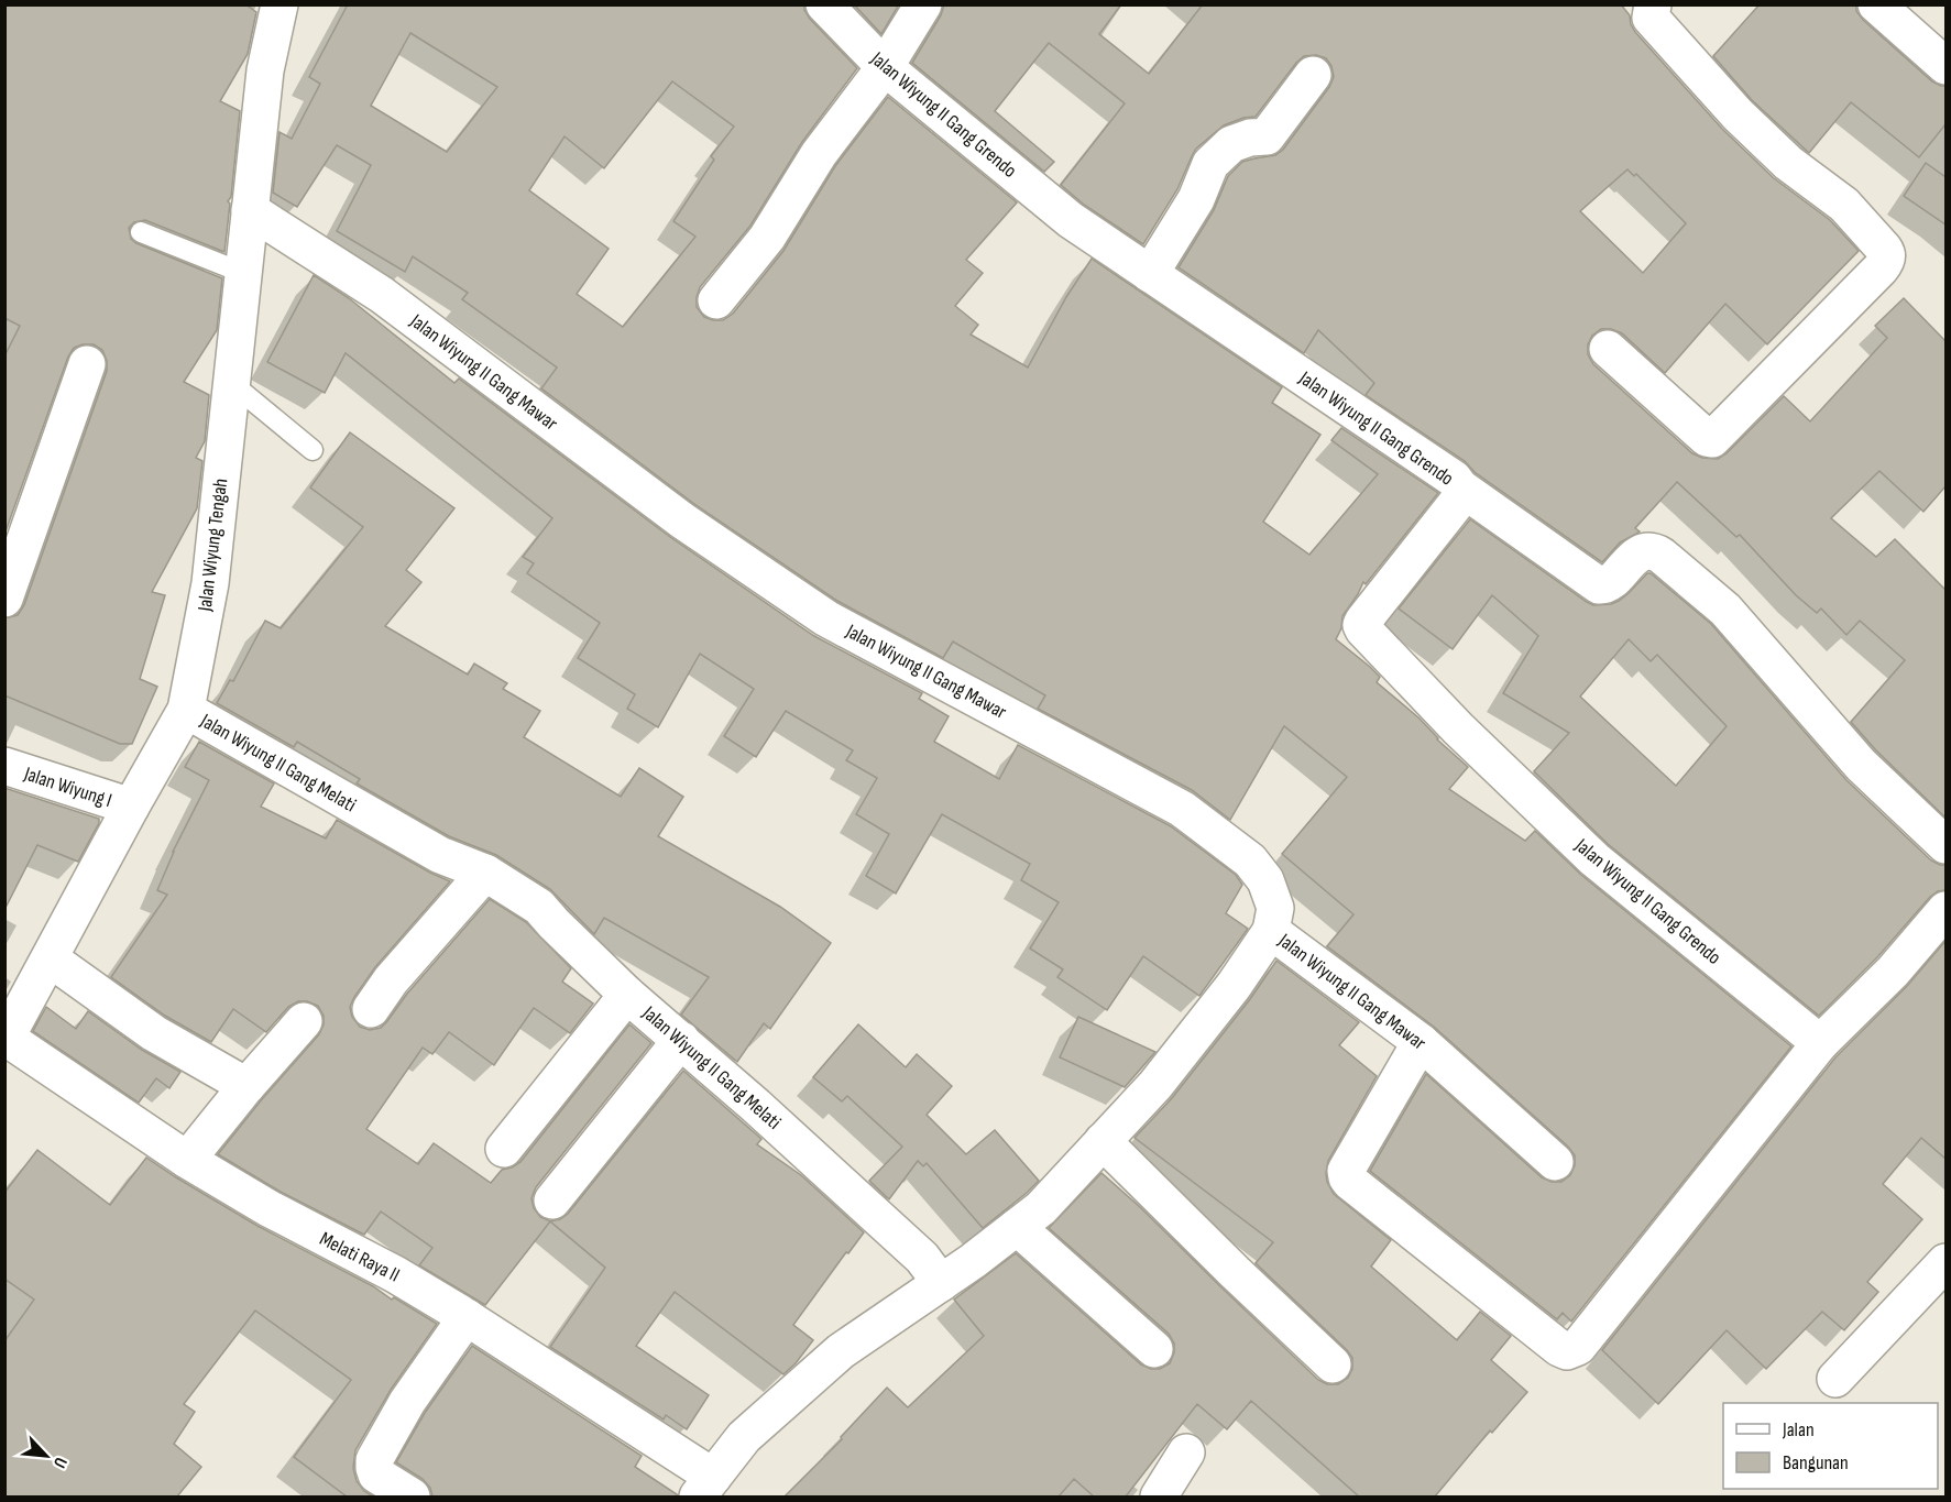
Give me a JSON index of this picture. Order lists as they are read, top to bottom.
{
  "streets": {
    "street": [
      "Jalan Wiyung II Gang Grendo",
      "Jalan Wiyung II Gang Mawar",
      "Jalan Wiyung Tengah",
      "Jalan Wiyung II Gang Melati",
      "Jalan Wiyung I",
      "Melati Raya II"
    ]
  },
  "crossings": [
    ["Jalan Wiyung II Gang Mawar", "Jalan Wiyung Tengah"],
    ["Jalan Wiyung Tengah", "Jalan Wiyung II Gang Melati"],
    ["Jalan Wiyung Tengah", "Jalan Wiyung I"],
    ["Jalan Wiyung Tengah", "Melati Raya II"]
  ],
  "legend": ["Jalan", "Bangunan"],
  "north": "bottom right"
}
